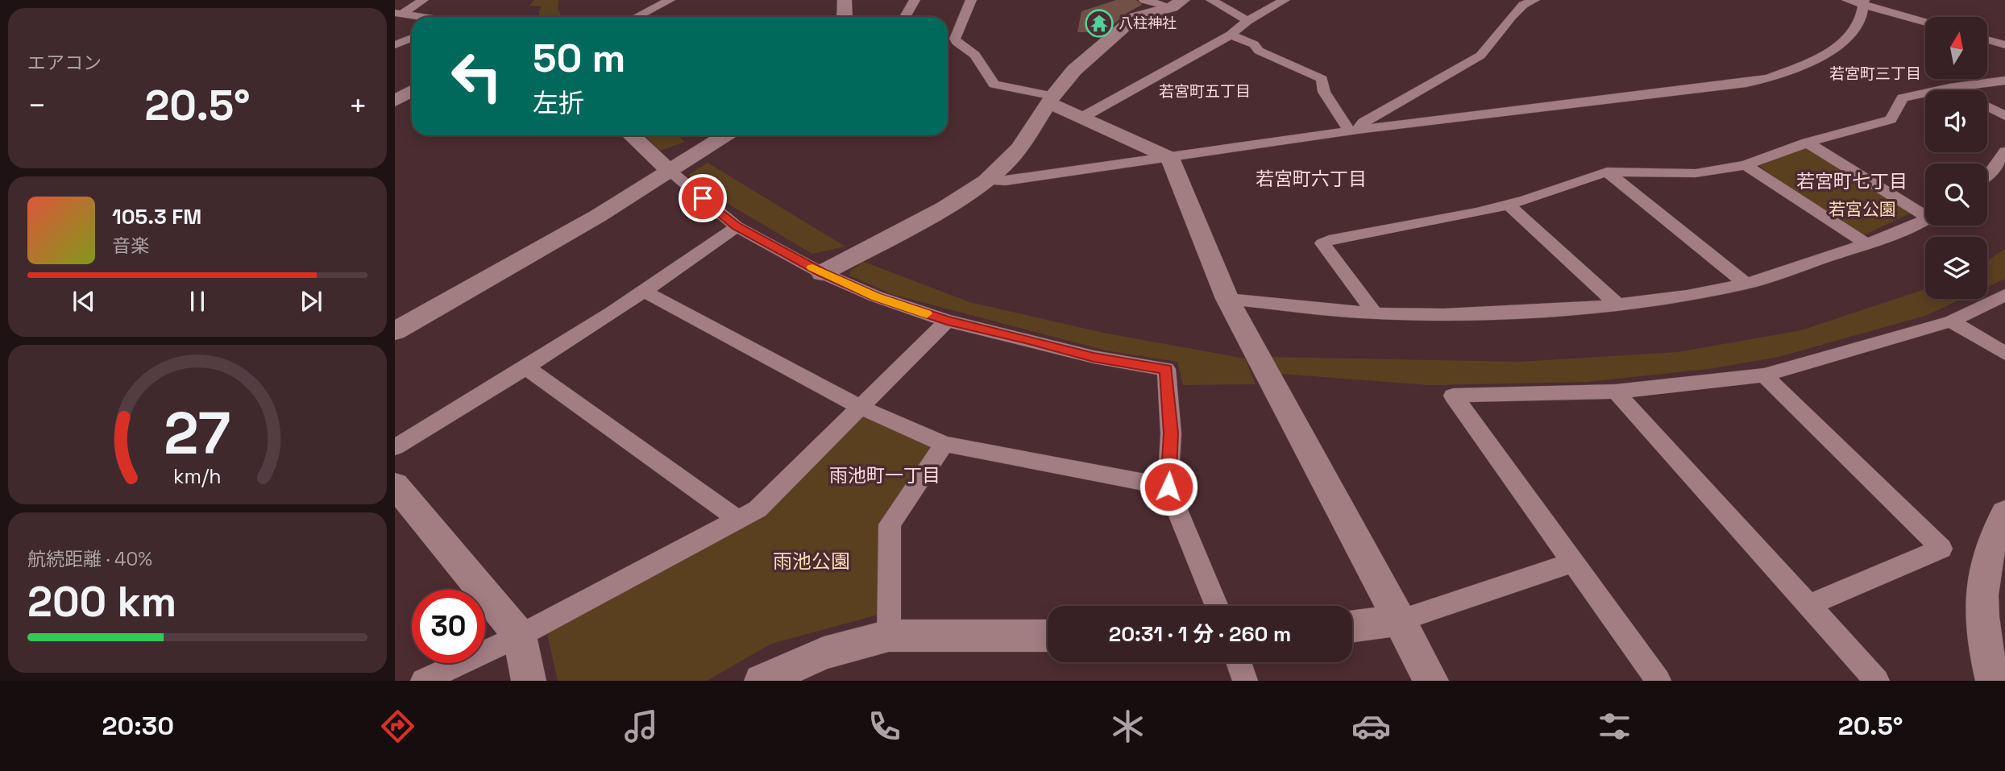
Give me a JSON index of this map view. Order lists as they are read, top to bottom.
{
  "districts": [
    "若宮町三丁目",
    "若宮町五丁目",
    "若宮町六丁目",
    "若宮町七丁目",
    "雨池町一丁目"
  ],
  "parks": ["若宮公園", "雨池公園"],
  "places": {
    "temple": ["八柱神社"]
  },
  "north": "top",
  "page": {
    "tile": [
      "エアコン",
      ["航続距離 · 40%", "200 km"]
    ],
    "turn": ["50 m", "左折"],
    "heat": ["−", "20.5°", "+"],
    "song": ["105.3 FM", "音楽"],
    "limit": "30",
    "trip": "20:31 · 1 分 · 260 m",
    "tabs": ["20:30", "20.5°"],
    "gauge": ["27", "km/h"]
  }
}
